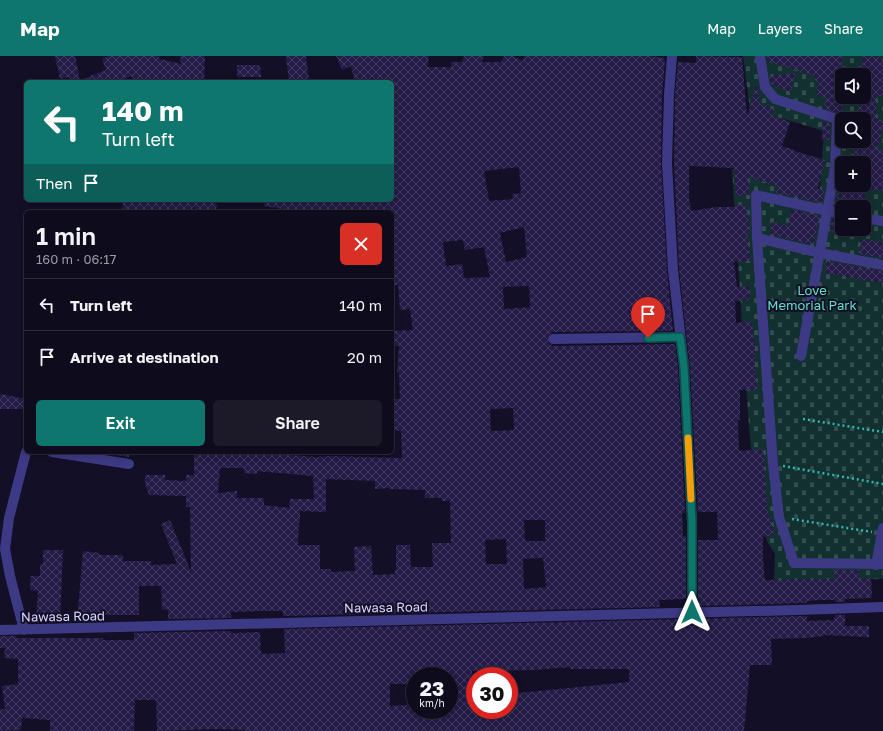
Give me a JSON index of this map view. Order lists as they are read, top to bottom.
{
  "streets": {
    "street": ["Nawasa Road"]
  },
  "parks": ["Love Memorial Park"],
  "page": {
    "header": "Map",
    "nav": ["Map", "Layers", "Share"],
    "map_buttons": ["+", "−"],
    "turn": ["140 m", "Turn left"],
    "then": "Then",
    "heading": ["1 min", "160 m · 06:17"],
    "list": [
      {
        "name": "Turn left",
        "value": "140 m"
      },
      {
        "name": "Arrive at destination",
        "value": "20 m"
      }
    ],
    "buttons": ["Exit", "Share"],
    "speed": "23 km/h",
    "limit": "30"
  }
}
